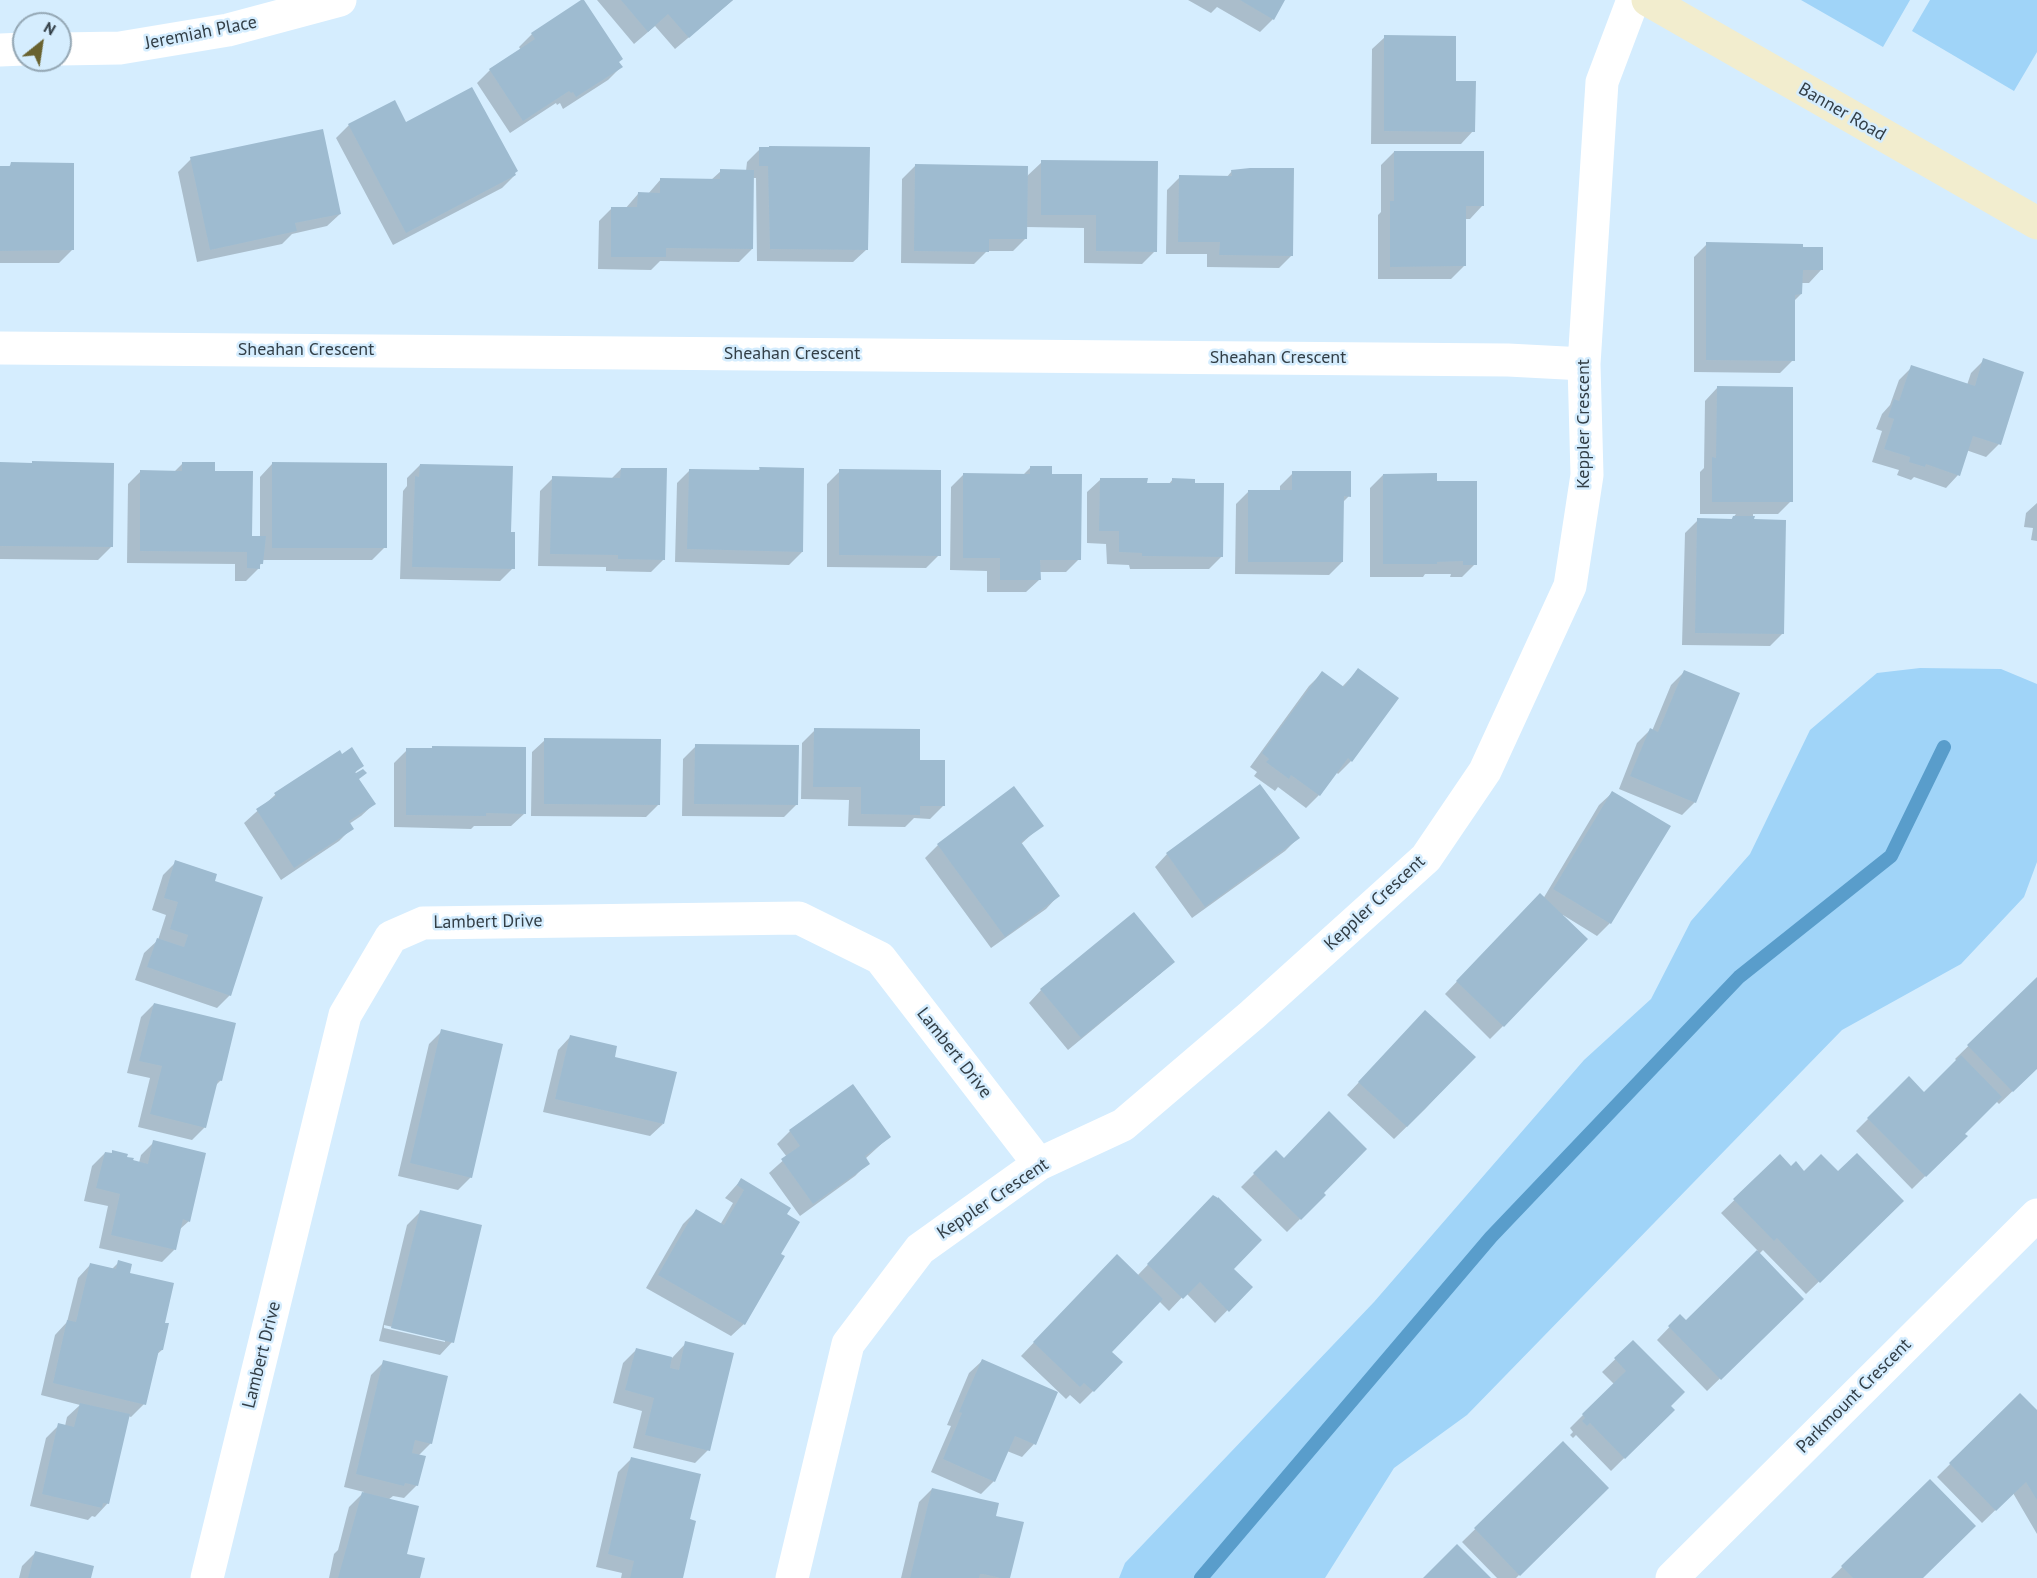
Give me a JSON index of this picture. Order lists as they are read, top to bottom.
{
  "streets": {
    "street": [
      "Jeremiah Place",
      "Banner Road",
      "Sheahan Crescent",
      "Keppler Crescent",
      "Lambert Drive",
      "Parkmount Crescent"
    ]
  },
  "crossings": [
    ["Sheahan Crescent", "Keppler Crescent"],
    ["Keppler Crescent", "Lambert Drive"]
  ],
  "north": "top right"
}
